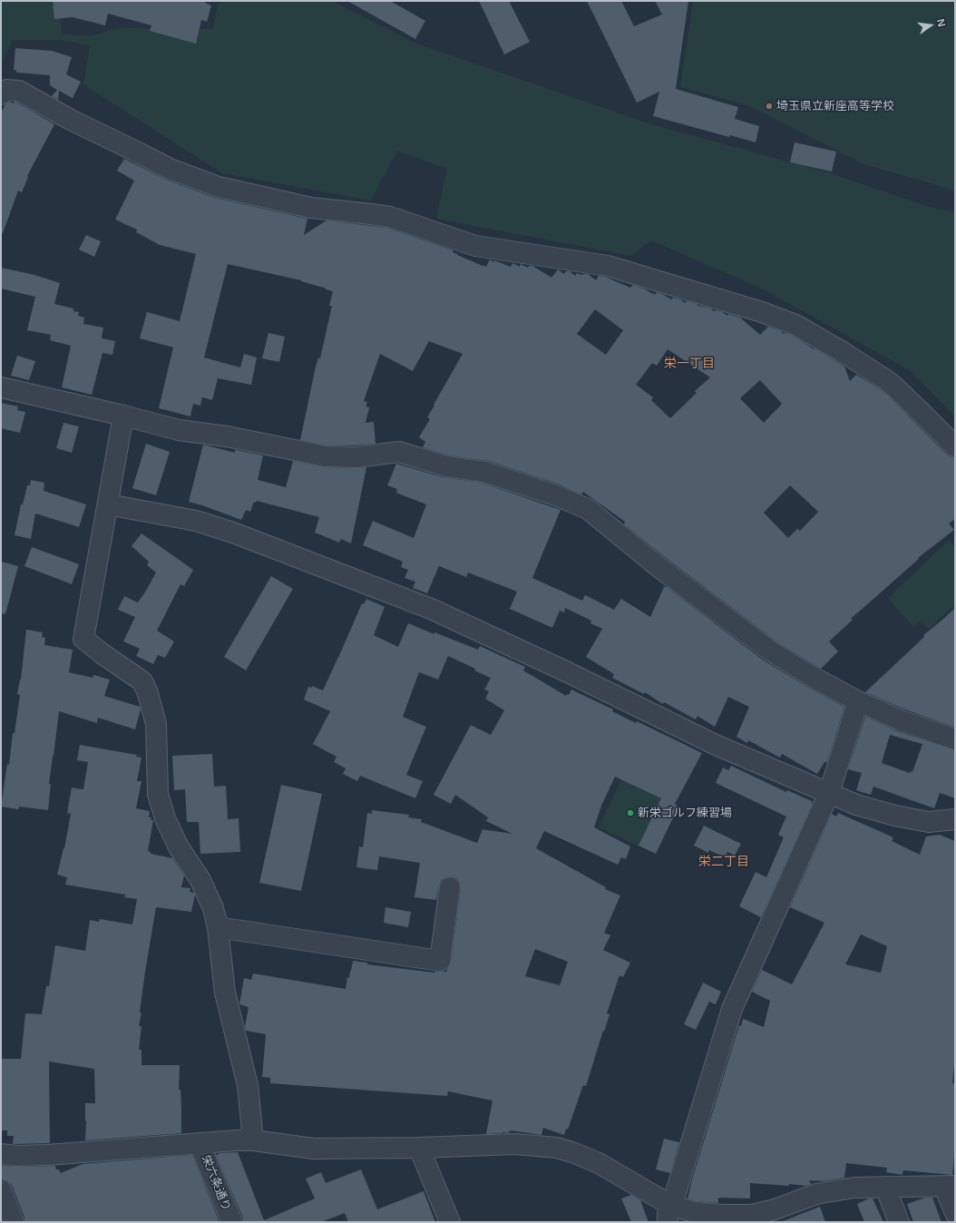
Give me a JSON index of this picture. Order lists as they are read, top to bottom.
{
  "streets": {
    "street": ["栄六条通り"]
  },
  "districts": ["栄一丁目", "栄二丁目"],
  "places": ["埼玉県立新座高等学校", "新栄ゴルフ練習場"],
  "north": "right"
}
